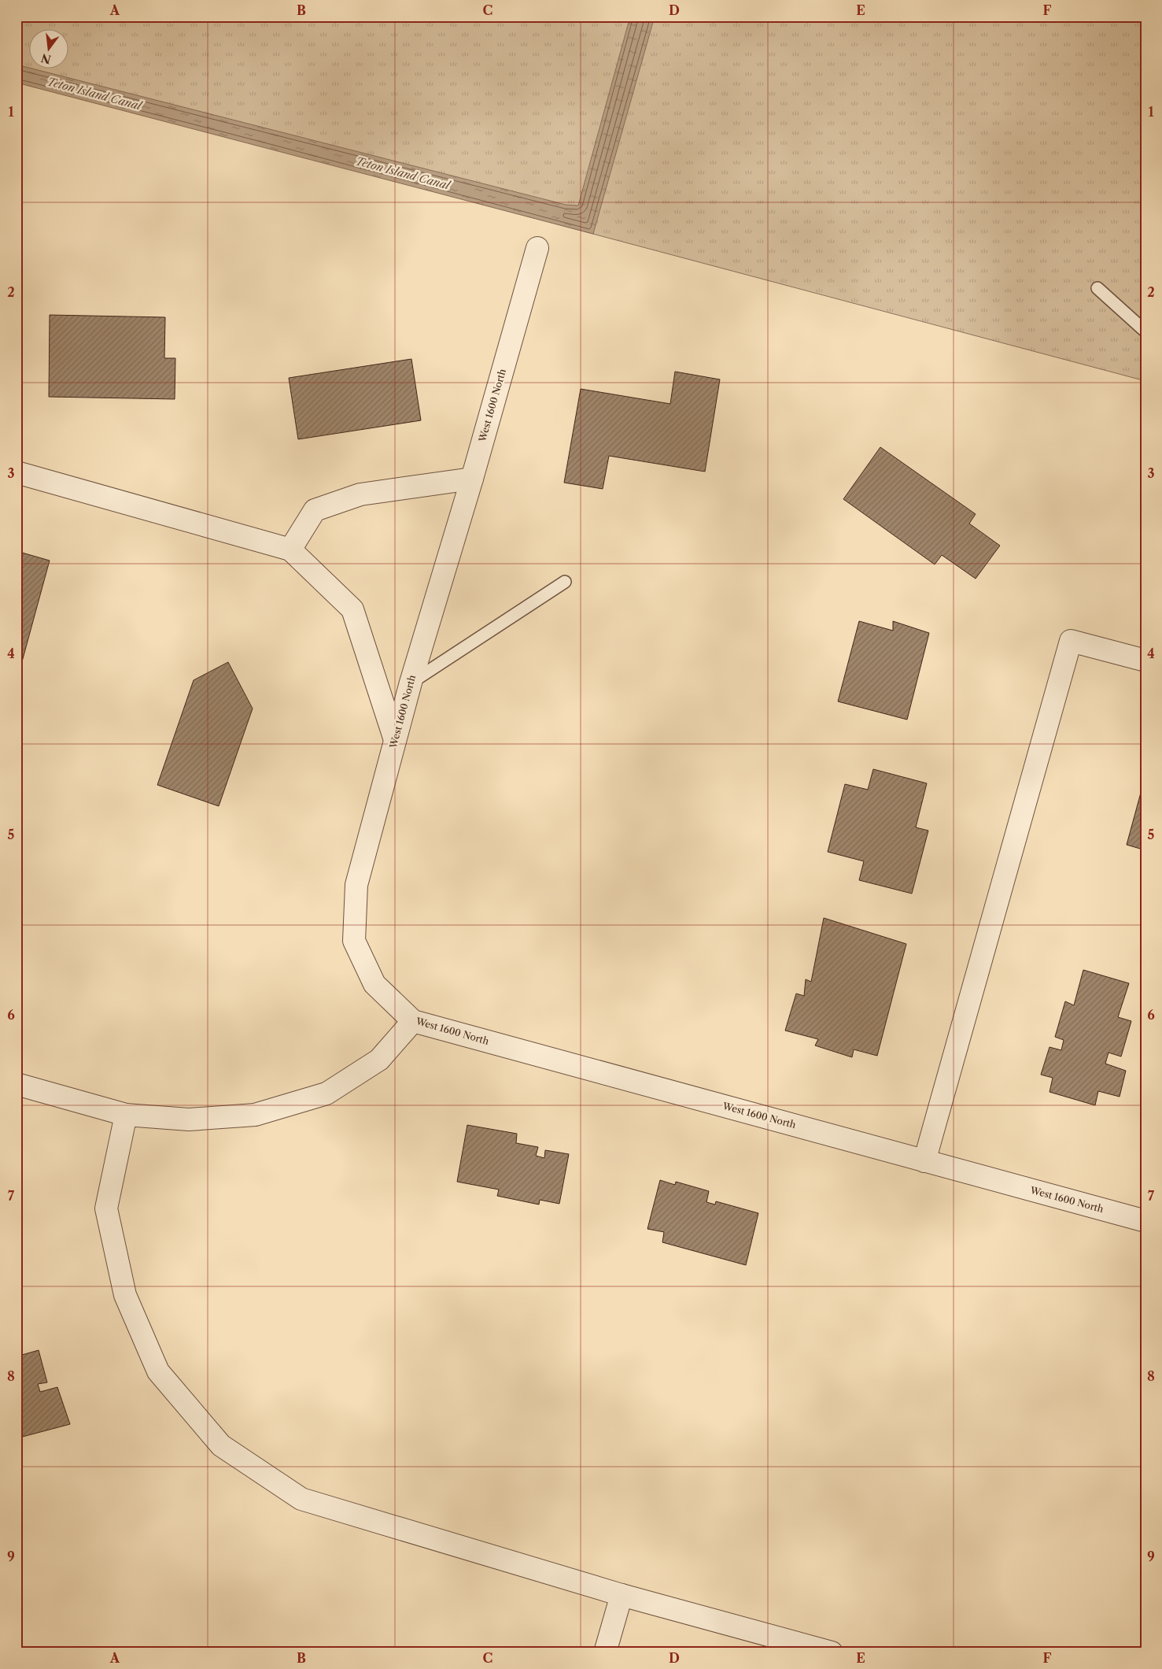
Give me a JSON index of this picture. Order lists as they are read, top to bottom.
{
  "streets": {
    "street": ["West 1600 North"]
  },
  "water": ["Teton Island Canal"],
  "north": "bottom",
  "grid": {
    "columns": [
      "A",
      "B",
      "C",
      "D",
      "E",
      "F"
    ],
    "rows": [
      "1",
      "2",
      "3",
      "4",
      "5",
      "6",
      "7",
      "8",
      "9"
    ]
  }
}
